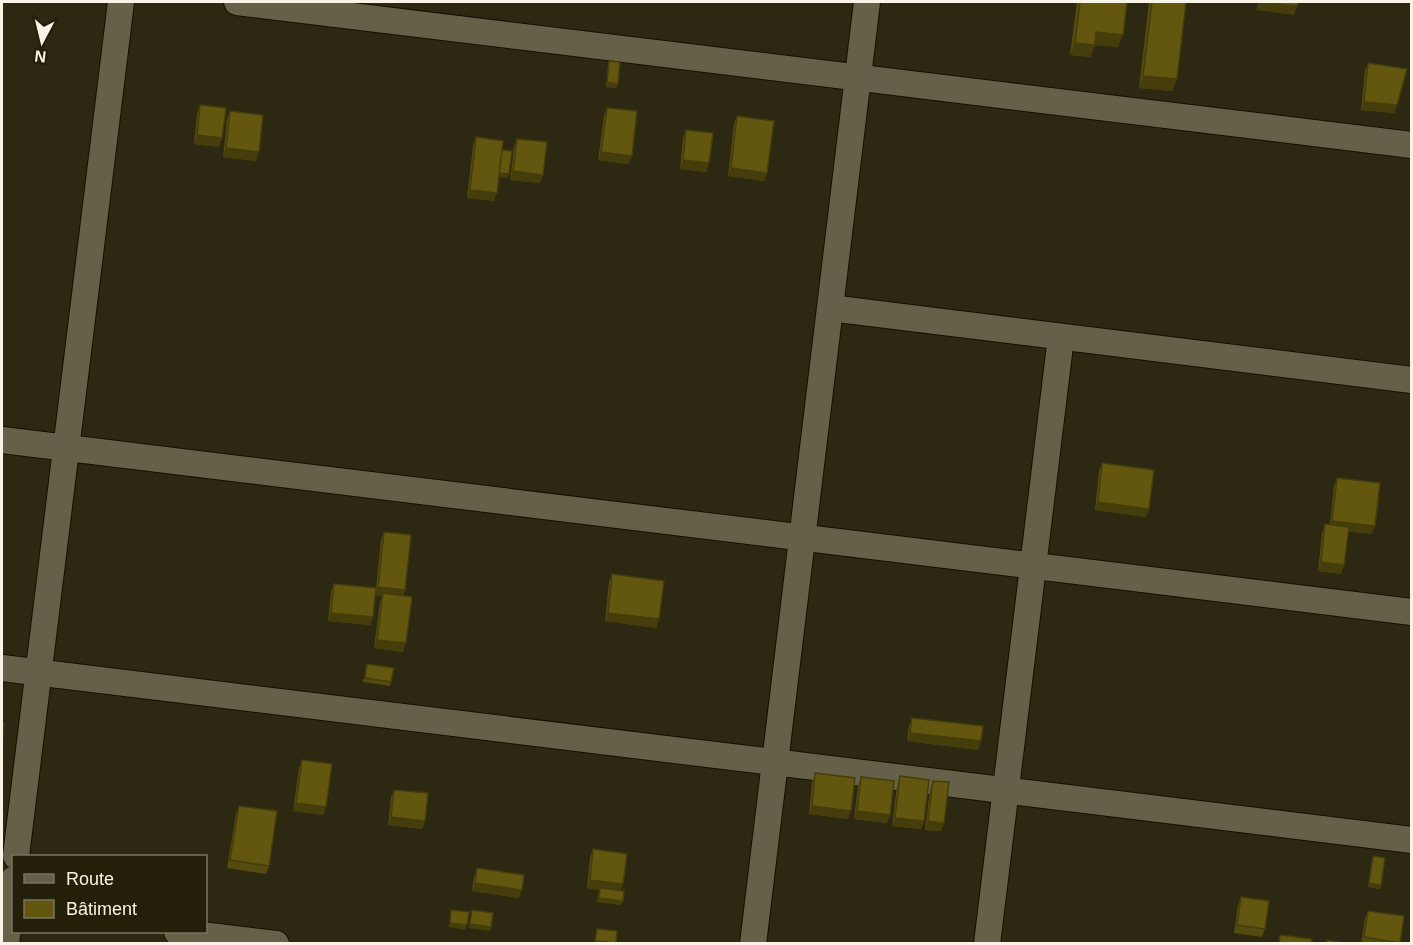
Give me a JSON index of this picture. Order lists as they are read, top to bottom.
{
  "legend": ["Route", "Bâtiment"],
  "north": "bottom"
}
